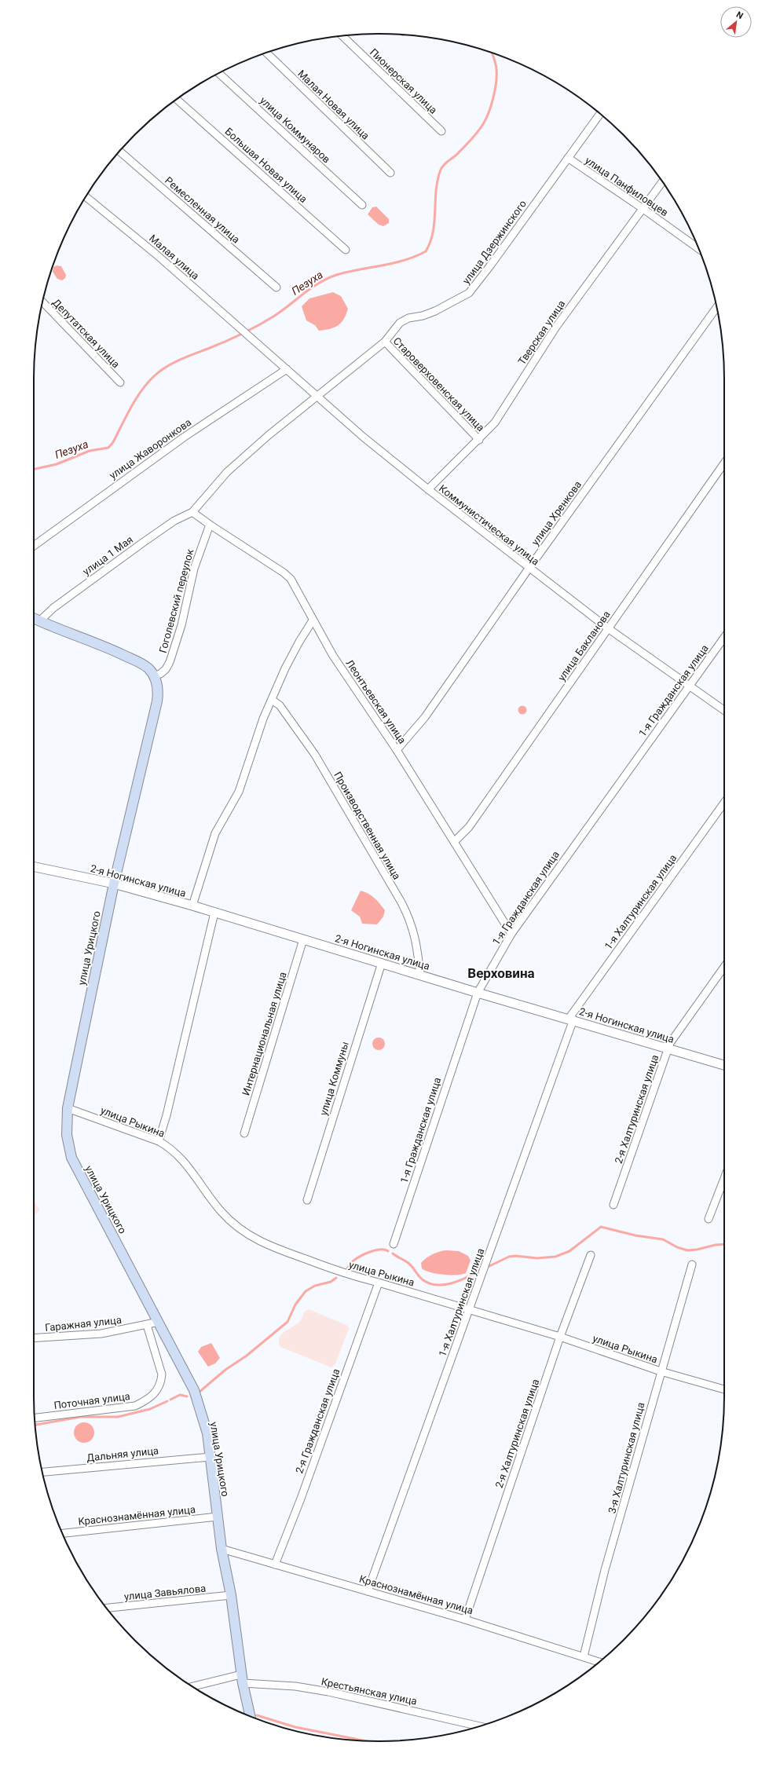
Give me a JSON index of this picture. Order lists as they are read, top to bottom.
{
  "streets": {
    "main road": ["улица Урицкого"],
    "street": [
      "Пионерская улица",
      "Малая Новая улица",
      "улица Коммунаров",
      "Большая Новая улица",
      "улица Панфиловцев",
      "Ремесленная улица",
      "улица Дзержинского",
      "Малая улица",
      "Тверская улица",
      "Депутатская улица",
      "Староверховенская улица",
      "улица Жаворонкова",
      "улица Хренкова",
      "Коммунистическая улица",
      "улица 1 Мая",
      "Гоголевский переулок",
      "улица Бакланова",
      "1-я Гражданская улица",
      "Леонтьевская улица",
      "Производственная улица",
      "2-я Ногинская улица",
      "1-я Халтуринская улица",
      "Интернациональная улица",
      "улица Коммуны",
      "2-я Халтуринская улица",
      "улица Рыкина",
      "Гаражная улица",
      "Поточная улица",
      "2-я Гражданская улица",
      "Дальняя улица",
      "3-я Халтуринская улица",
      "Краснознамённая улица",
      "улица Завьялова",
      "Крестьянская улица"
    ]
  },
  "crossings": [
    ["улица Панфиловцев", "улица Дзержинского"],
    ["улица Панфиловцев", "Тверская улица"],
    ["улица Дзержинского", "Староверховенская улица"],
    ["улица Дзержинского", "Коммунистическая улица"],
    ["улица Дзержинского", "улица 1 Мая"],
    ["улица Дзержинского", "Леонтьевская улица"],
    ["Малая улица", "Коммунистическая улица"],
    ["Тверская улица", "Староверховенская улица"],
    ["Тверская улица", "Коммунистическая улица"],
    ["улица Жаворонкова", "Коммунистическая улица"],
    ["улица Хренкова", "Коммунистическая улица"],
    ["улица Хренкова", "Леонтьевская улица"],
    ["Коммунистическая улица", "улица Бакланова"],
    ["Коммунистическая улица", "1-я Гражданская улица"],
    ["улица 1 Мая", "Леонтьевская улица"],
    ["Гоголевский переулок", "Леонтьевская улица"],
    ["Гоголевский переулок", "улица Урицкого"],
    ["улица Бакланова", "Леонтьевская улица"],
    ["1-я Гражданская улица", "Леонтьевская улица"],
    ["1-я Гражданская улица", "2-я Ногинская улица"],
    ["Производственная улица", "2-я Ногинская улица"],
    ["2-я Ногинская улица", "1-я Халтуринская улица"],
    ["2-я Ногинская улица", "улица Урицкого"],
    ["2-я Ногинская улица", "Интернациональная улица"],
    ["2-я Ногинская улица", "улица Коммуны"],
    ["2-я Ногинская улица", "2-я Халтуринская улица"],
    ["1-я Халтуринская улица", "улица Рыкина"],
    ["1-я Халтуринская улица", "Краснознамённая улица"],
    ["улица Урицкого", "улица Рыкина"],
    ["улица Урицкого", "Гаражная улица"],
    ["улица Урицкого", "Дальняя улица"],
    ["улица Урицкого", "Краснознамённая улица"],
    ["улица Урицкого", "улица Завьялова"],
    ["улица Урицкого", "Крестьянская улица"],
    ["2-я Халтуринская улица", "улица Рыкина"],
    ["2-я Халтуринская улица", "Краснознамённая улица"],
    ["улица Рыкина", "2-я Гражданская улица"],
    ["улица Рыкина", "3-я Халтуринская улица"],
    ["Гаражная улица", "Поточная улица"],
    ["2-я Гражданская улица", "Краснознамённая улица"],
    ["3-я Халтуринская улица", "Краснознамённая улица"]
  ],
  "districts": ["Верховина"],
  "water": ["Пезуха"],
  "north": "top right"
}
